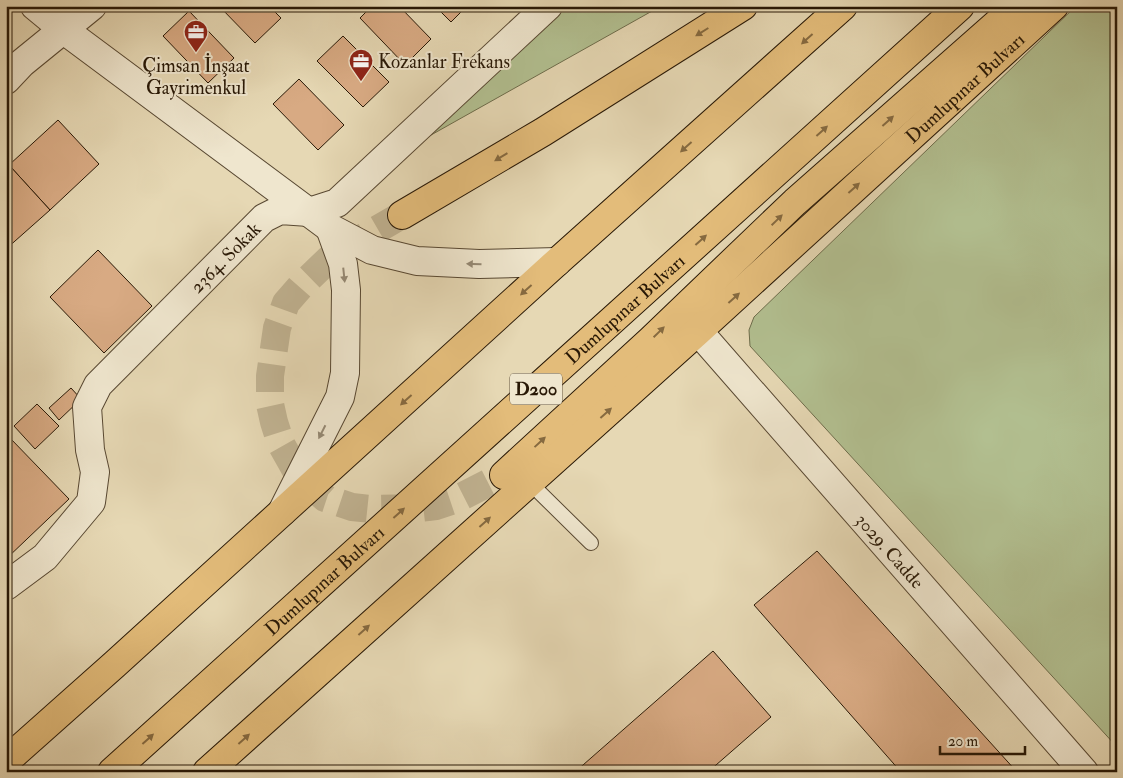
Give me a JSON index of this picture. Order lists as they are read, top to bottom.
{
  "streets": {
    "highway": ["Dumlupınar Bulvarı", "D200"],
    "street": ["2364. Sokak", "3029. Cadde"]
  },
  "crossings": [
    ["Dumlupınar Bulvarı", "3029. Cadde"]
  ],
  "places": {
    "office": ["Çimsan İnşaat Gayrimenkul", "Kozanlar Frekans"]
  },
  "scale_bar": "20 m"
}
